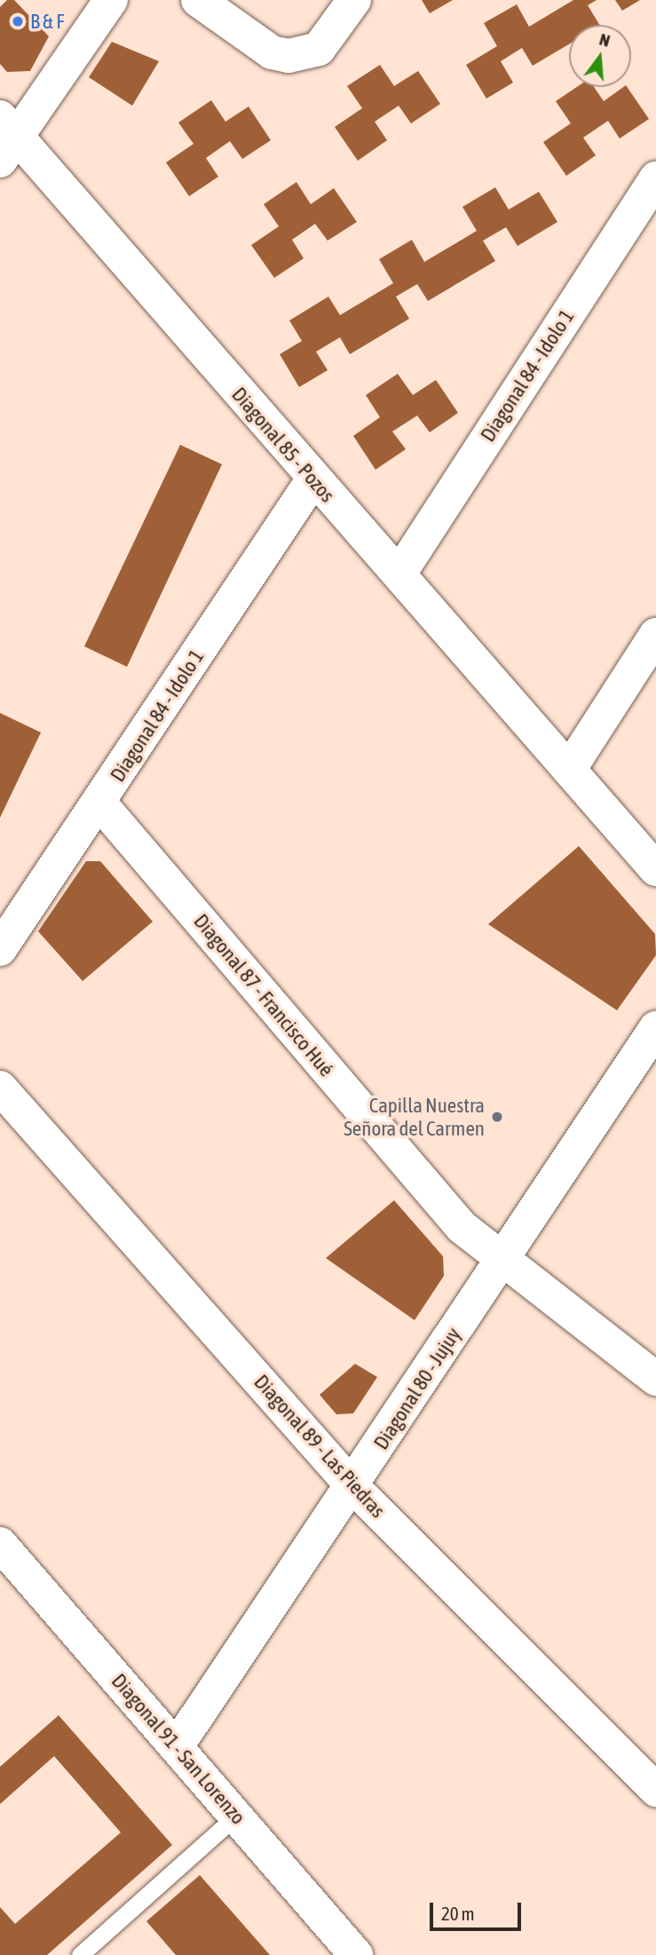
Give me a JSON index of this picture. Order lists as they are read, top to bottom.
{
  "streets": {
    "street": [
      "Diagonal 84 - Idolo 1",
      "Diagonal 85 - Pozos",
      "Diagonal 87 - Francisco Hué",
      "Diagonal 80 - Jujuy",
      "Diagonal 89 - Las Piedras",
      "Diagonal 91 - San Lorenzo"
    ]
  },
  "crossings": [
    ["Diagonal 84 - Idolo 1", "Diagonal 85 - Pozos"],
    ["Diagonal 84 - Idolo 1", "Diagonal 87 - Francisco Hué"],
    ["Diagonal 87 - Francisco Hué", "Diagonal 80 - Jujuy"],
    ["Diagonal 80 - Jujuy", "Diagonal 89 - Las Piedras"],
    ["Diagonal 80 - Jujuy", "Diagonal 91 - San Lorenzo"]
  ],
  "places": ["B & F", "Capilla Nuestra Señora del Carmen"],
  "scale_bar": "20 m",
  "north": "top"
}
